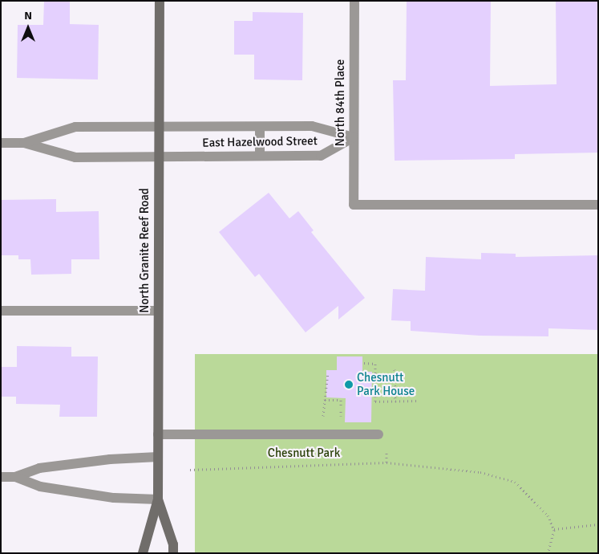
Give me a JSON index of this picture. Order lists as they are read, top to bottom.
{
  "streets": {
    "street": ["North 84th Place", "East Hazelwood Street", "North Granite Reef Road"]
  },
  "crossings": [
    ["North 84th Place", "East Hazelwood Street"],
    ["East Hazelwood Street", "North Granite Reef Road"]
  ],
  "parks": ["Chesnutt Park"],
  "places": ["Chesnutt Park House"],
  "north": "top"
}
